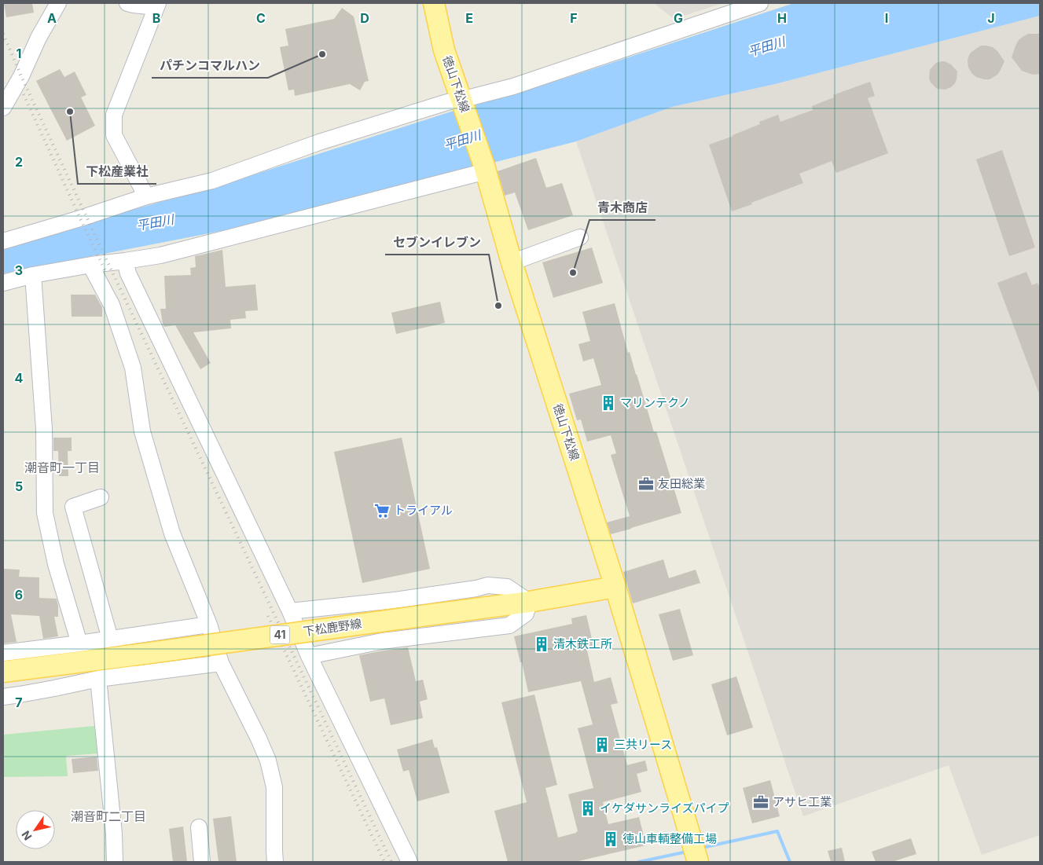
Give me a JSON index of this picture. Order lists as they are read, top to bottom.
{
  "streets": {
    "main road": ["徳山下松線", "下松鹿野線", "41"]
  },
  "crossings": [
    ["徳山下松線", "下松鹿野線"]
  ],
  "districts": ["潮音町一丁目", "潮音町二丁目"],
  "water": ["平田川"],
  "places": {
    "other": [
      "パチンコマルハン",
      "下松産業社",
      "青木商店",
      "セブンイレブン"
    ],
    "building": [
      "マリンテクノ",
      "清木鉄工所",
      "三共リース",
      "イケダサンライズパイプ",
      "徳山車輌整備工場"
    ],
    "office": ["友田総業", "アサヒ工業"],
    "supermarket": ["トライアル"]
  },
  "north": "bottom left",
  "grid": {
    "columns": [
      "A",
      "B",
      "C",
      "D",
      "E",
      "F",
      "G",
      "H",
      "I",
      "J"
    ],
    "rows": [
      "1",
      "2",
      "3",
      "4",
      "5",
      "6",
      "7"
    ]
  }
}
